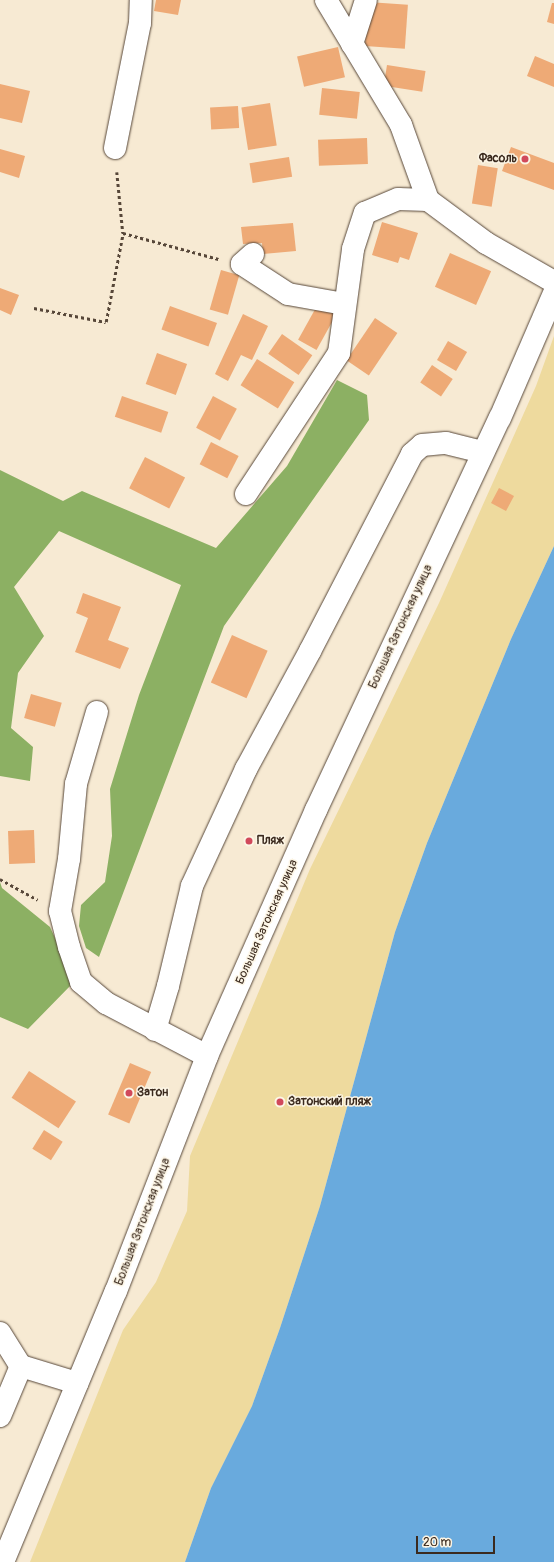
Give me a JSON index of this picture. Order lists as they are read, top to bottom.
{
  "streets": {
    "street": ["Большая Затонская улица"]
  },
  "places": [
    "Фасоль",
    "Пляж",
    "Затон",
    "Затонский пляж"
  ],
  "scale_bar": "20 m"
}
